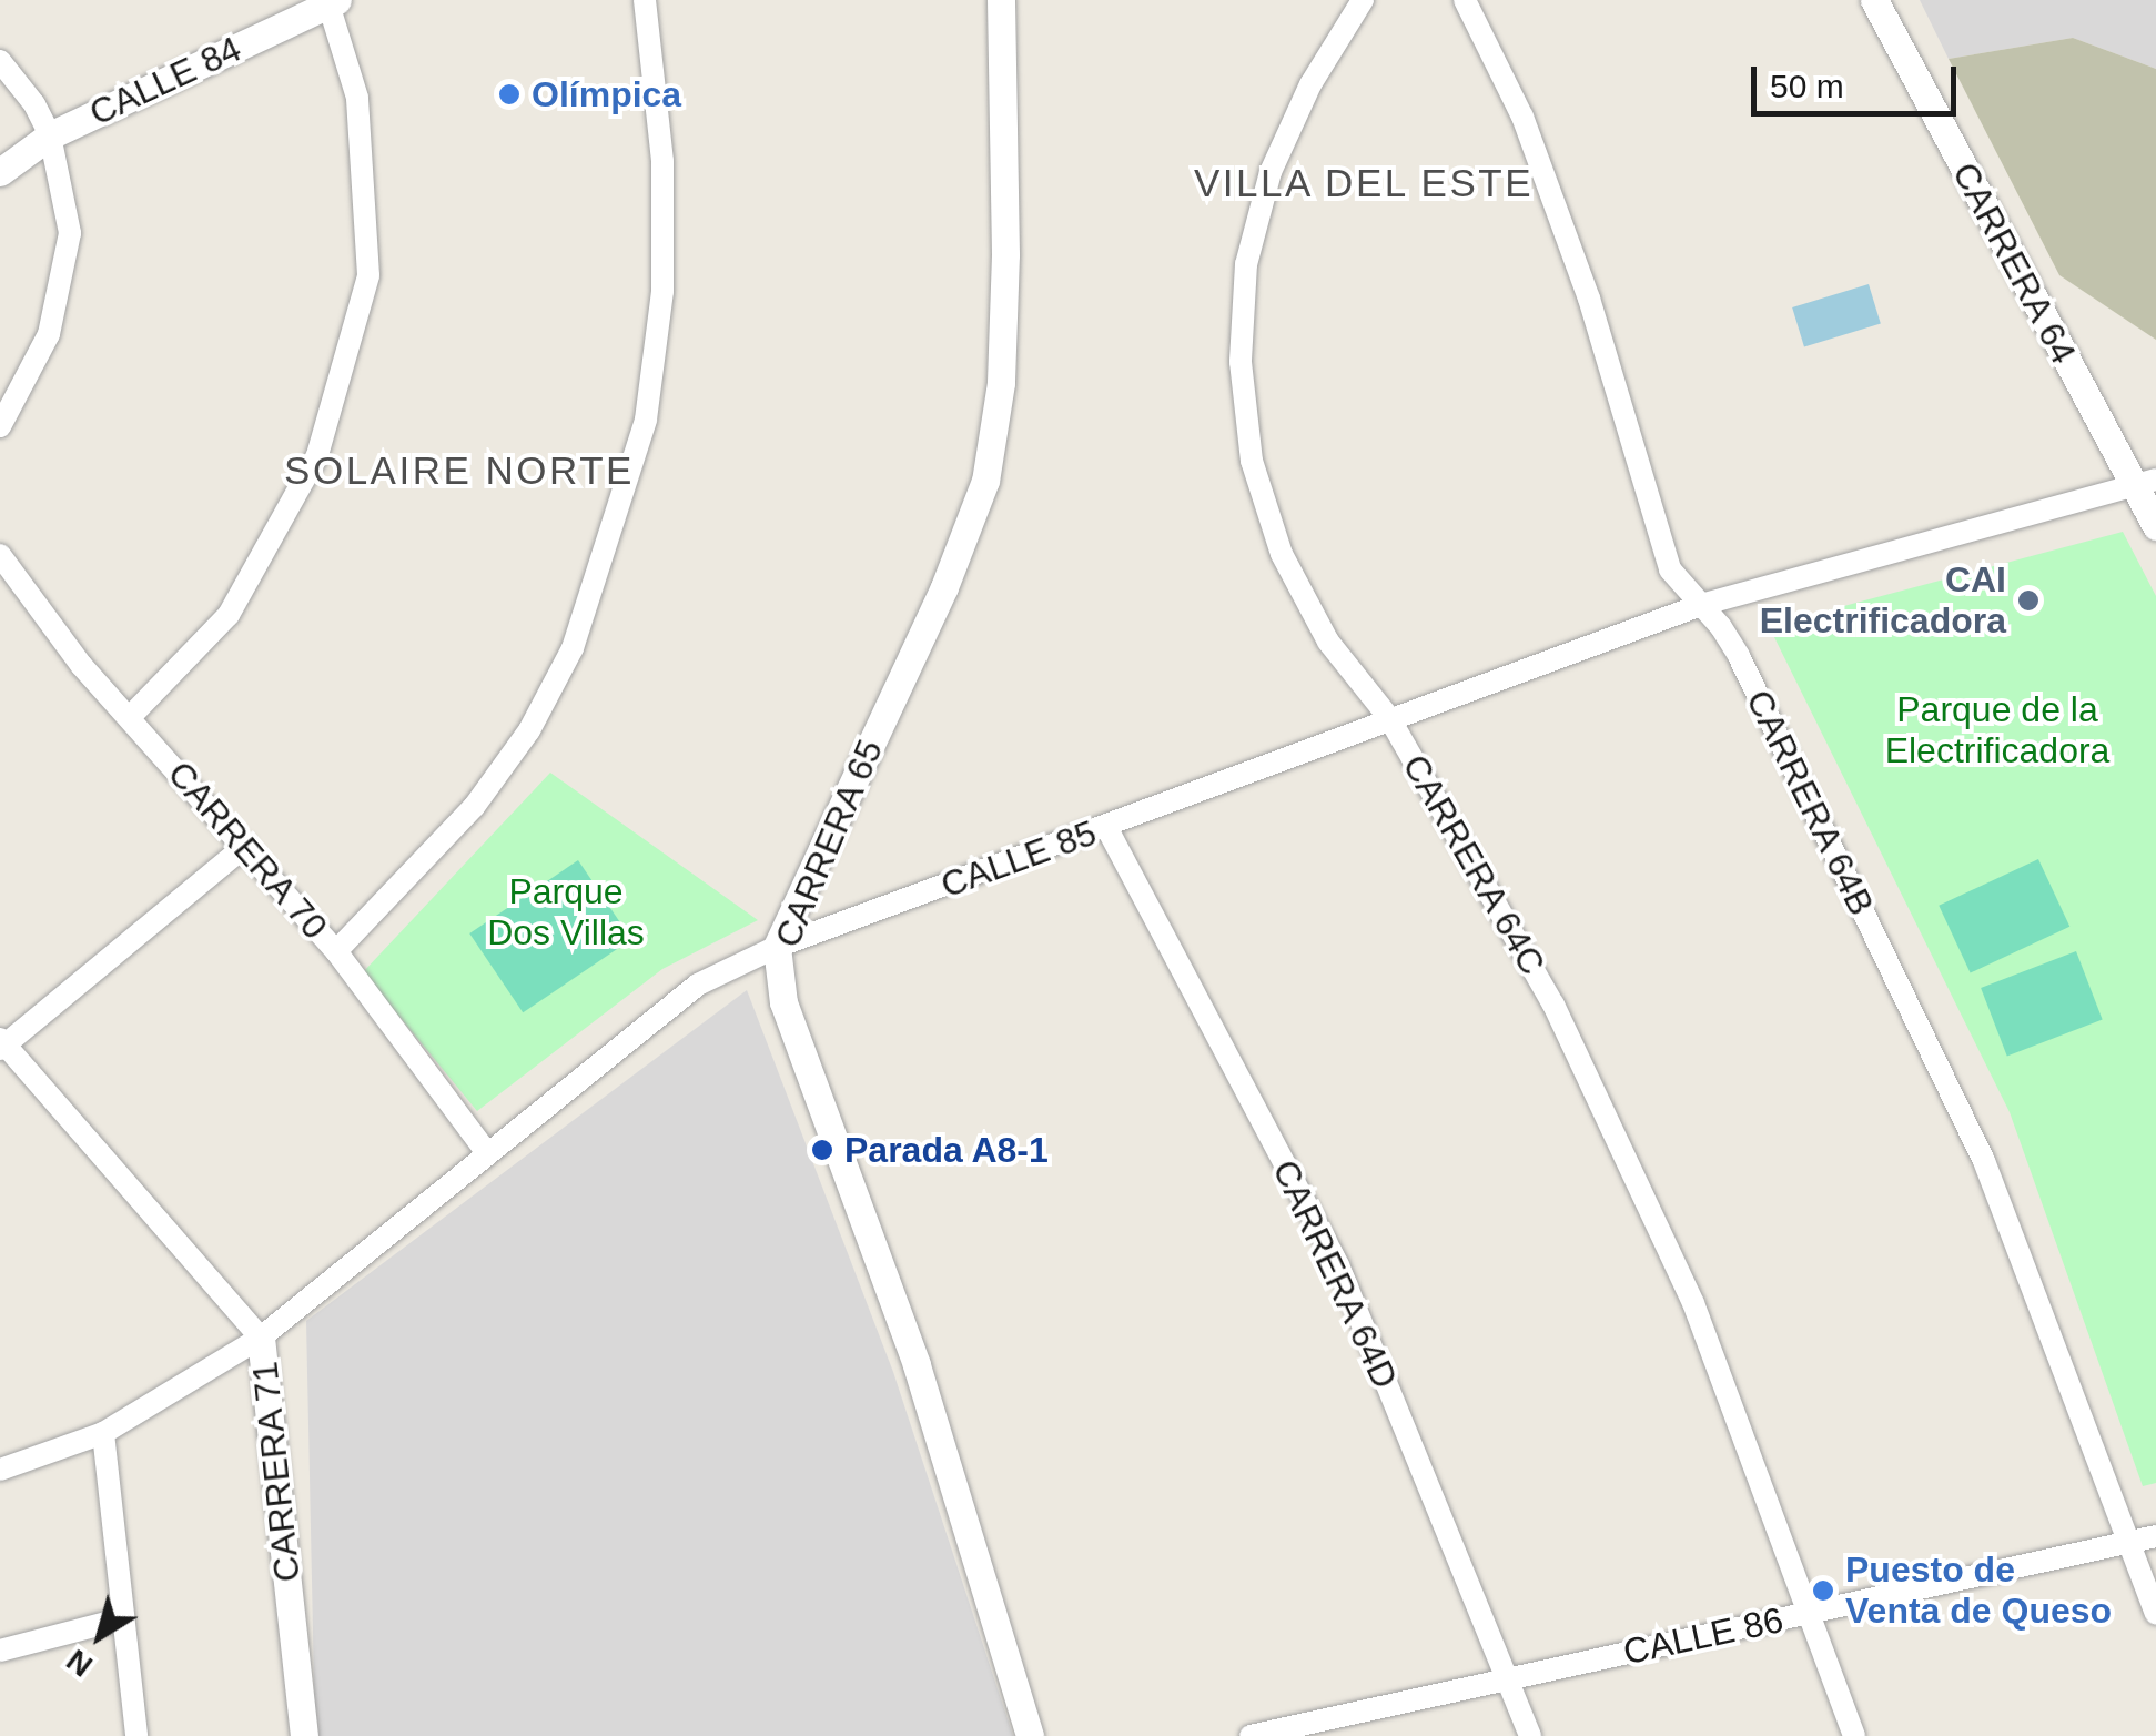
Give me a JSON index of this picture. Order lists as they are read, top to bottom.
{
  "streets": {
    "street": [
      "CALLE 84",
      "CARRERA 64",
      "CARRERA 64B",
      "CARRERA 65",
      "CARRERA 70",
      "CALLE 85",
      "CARRERA 64C",
      "CARRERA 64D",
      "CARRERA 71",
      "CALLE 86"
    ]
  },
  "crossings": [
    ["CARRERA 64", "CALLE 85"],
    ["CARRERA 64B", "CALLE 85"],
    ["CARRERA 64B", "CALLE 86"],
    ["CARRERA 65", "CALLE 85"],
    ["CARRERA 70", "CALLE 85"],
    ["CALLE 85", "CARRERA 64C"],
    ["CALLE 85", "CARRERA 64D"],
    ["CALLE 85", "CARRERA 71"],
    ["CARRERA 64C", "CALLE 86"],
    ["CARRERA 64D", "CALLE 86"]
  ],
  "districts": ["VILLA DEL ESTE", "SOLAIRE NORTE"],
  "parks": ["Parque de la Electrificadora", "Parque Dos Villas"],
  "places": [
    "Olímpica",
    "CAI Electrificadora",
    "Parada A8-1",
    "Puesto de Venta de Queso"
  ],
  "scale_bar": "50 m",
  "north": "bottom left"
}
